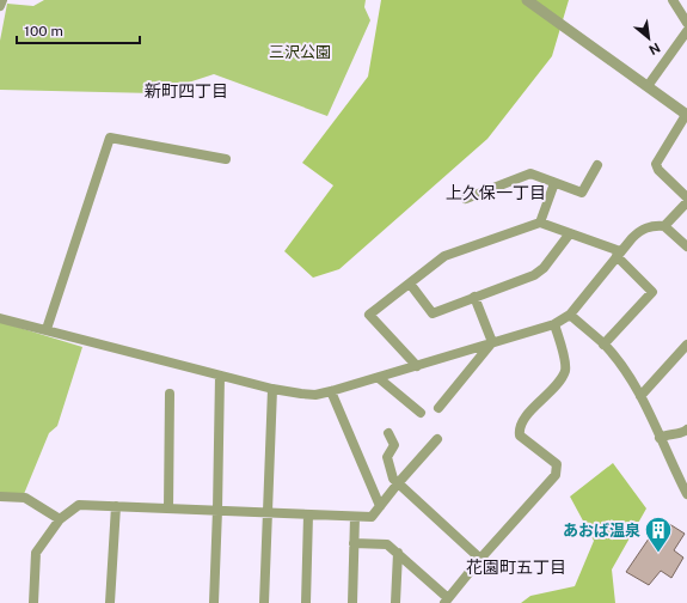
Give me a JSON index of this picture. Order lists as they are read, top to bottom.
{
  "districts": ["新町四丁目", "上久保一丁目", "花園町五丁目"],
  "parks": ["三沢公園"],
  "places": {
    "building": ["あおば温泉"]
  },
  "scale_bar": "100 m",
  "north": "bottom right"
}
